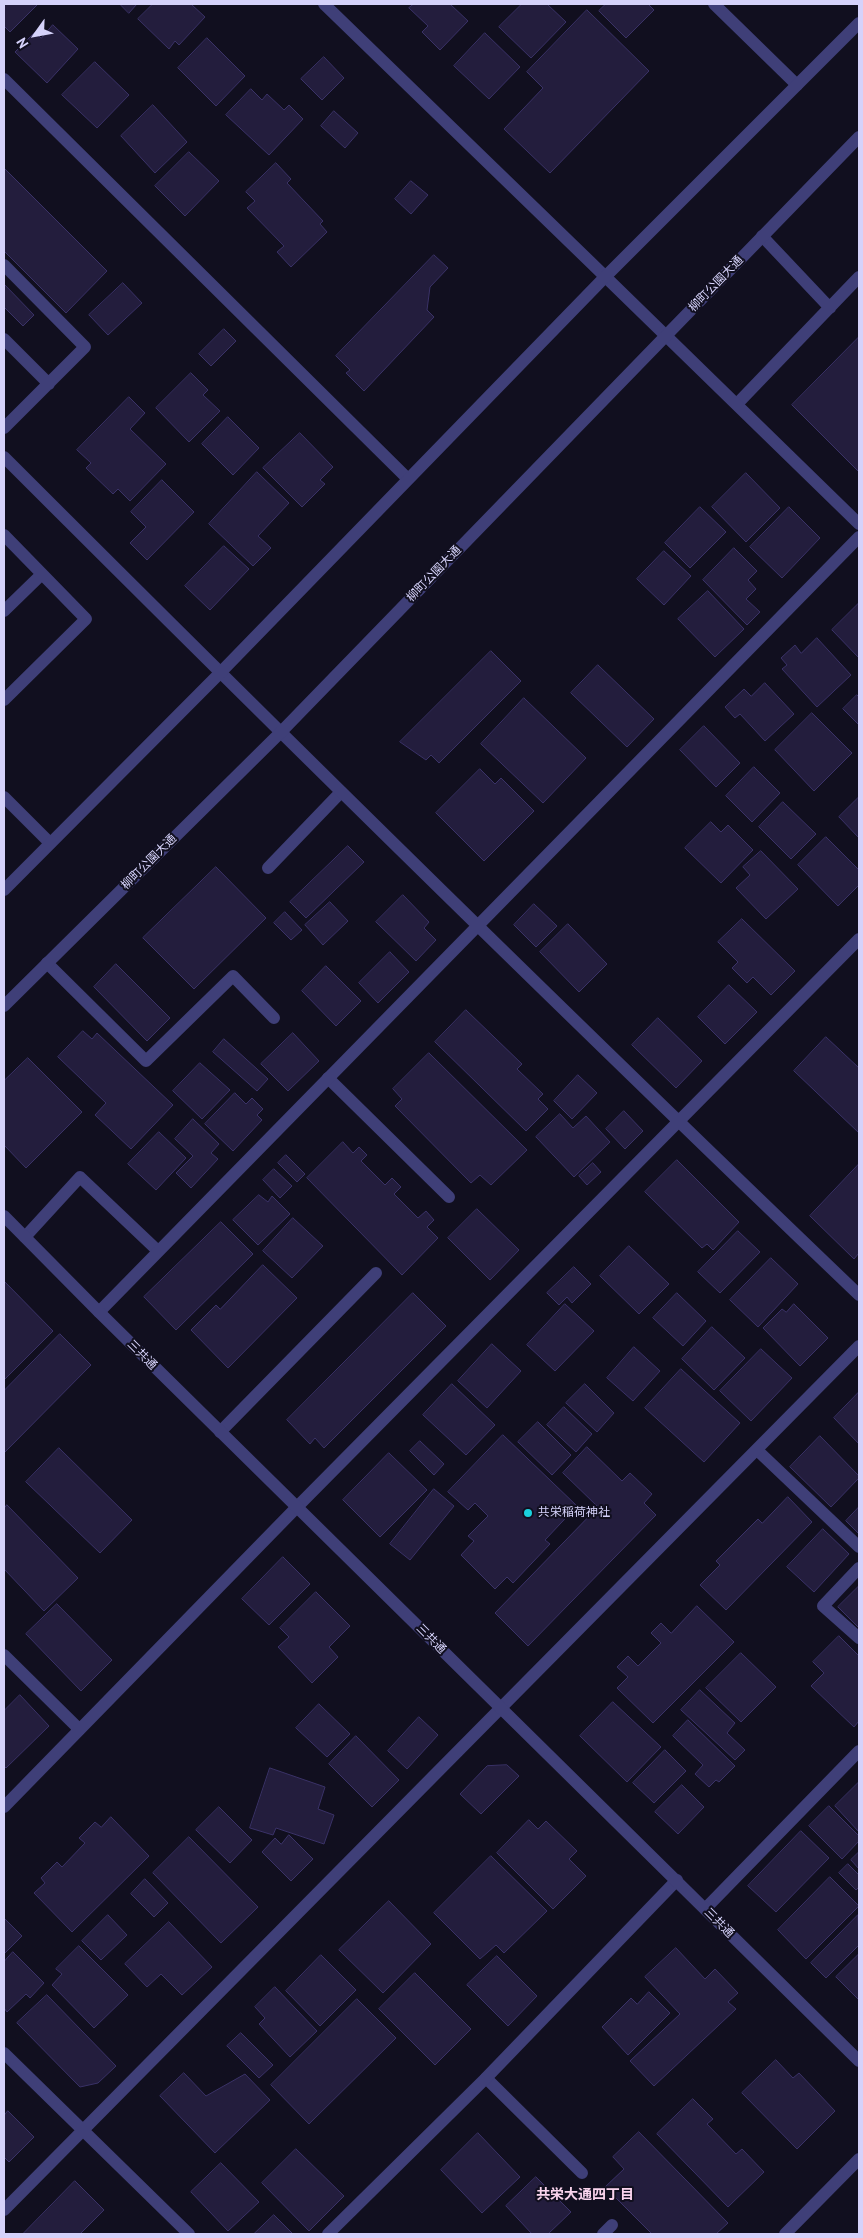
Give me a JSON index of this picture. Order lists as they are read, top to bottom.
{
  "streets": {
    "street": ["柳町公園大通", "三共通"]
  },
  "districts": ["共栄大通四丁目"],
  "places": ["共栄稲荷神社"],
  "north": "bottom left"
}
